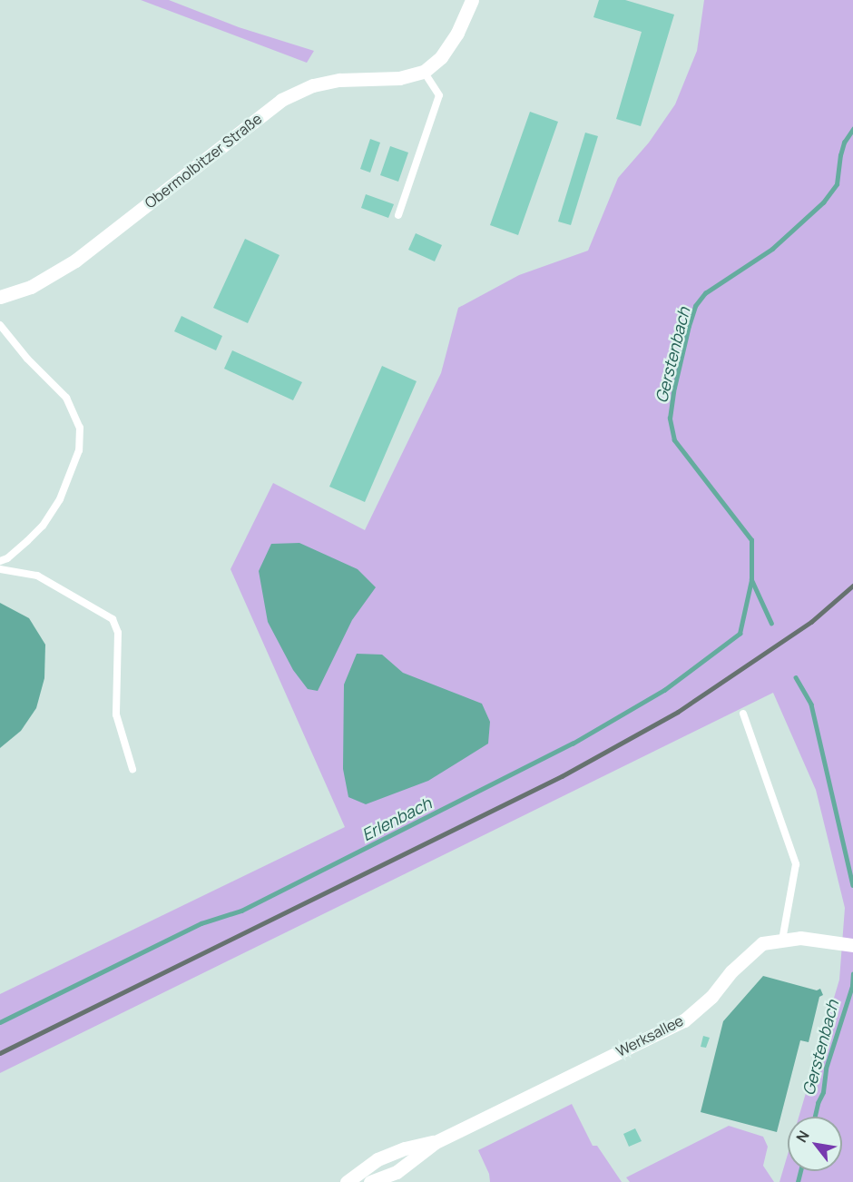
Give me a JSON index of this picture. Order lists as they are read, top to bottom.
{
  "streets": {
    "street": ["Obermolbitzer Straße", "Werksallee"]
  },
  "water": ["Gerstenbach", "Erlenbach"],
  "north": "top left"
}
